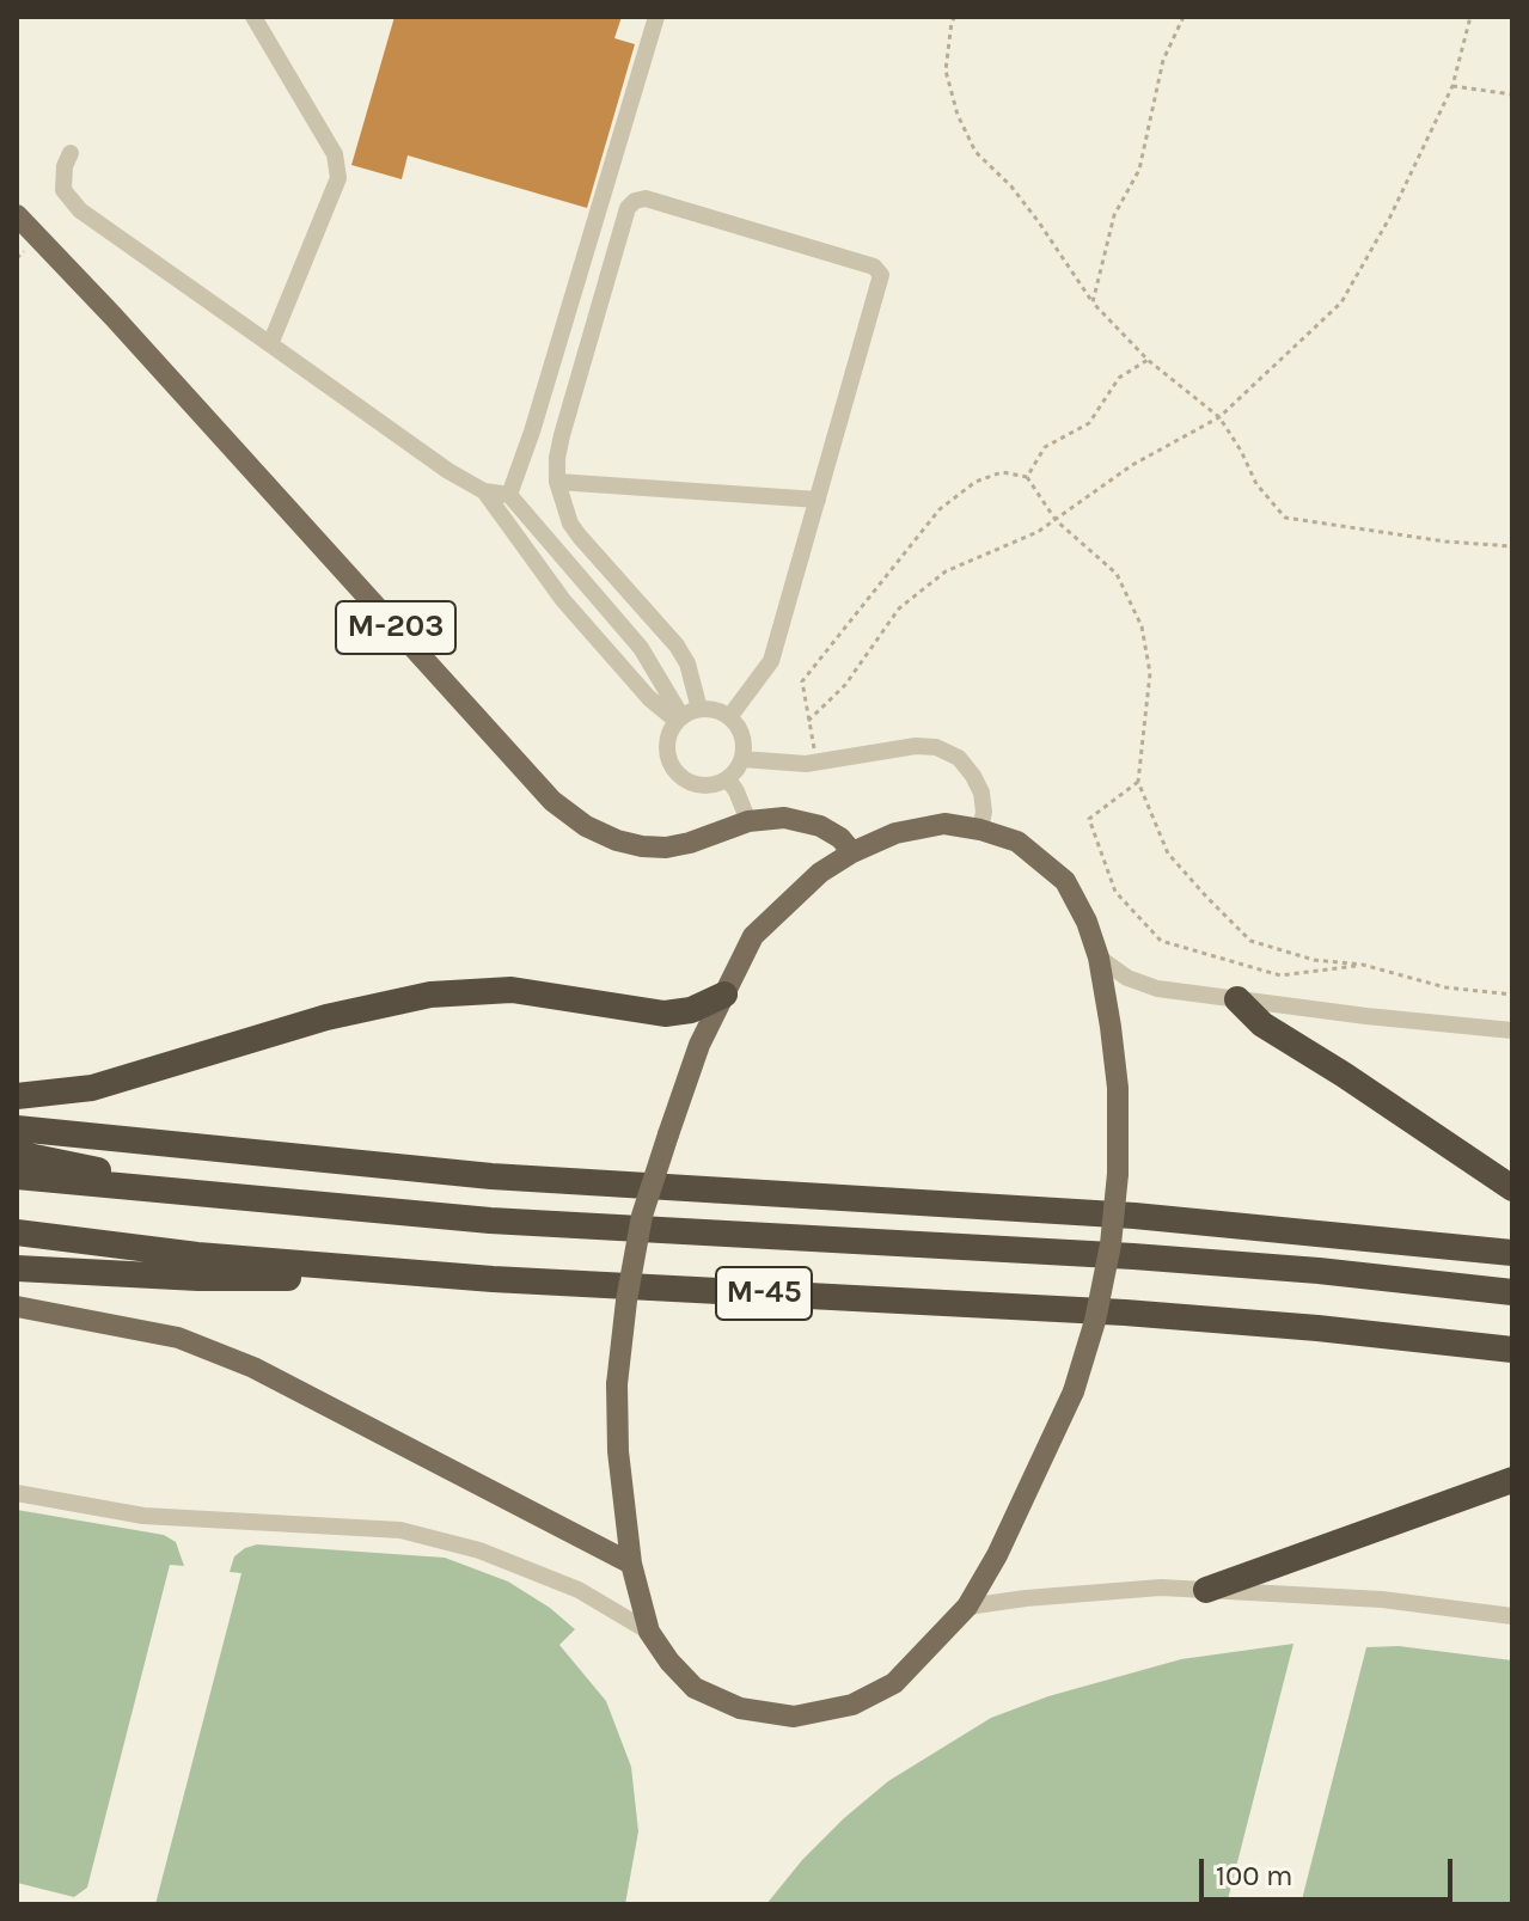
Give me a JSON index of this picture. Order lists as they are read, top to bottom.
{
  "streets": {
    "highway": ["M-45"],
    "main road": ["M-203"]
  },
  "scale_bar": "100 m"
}
